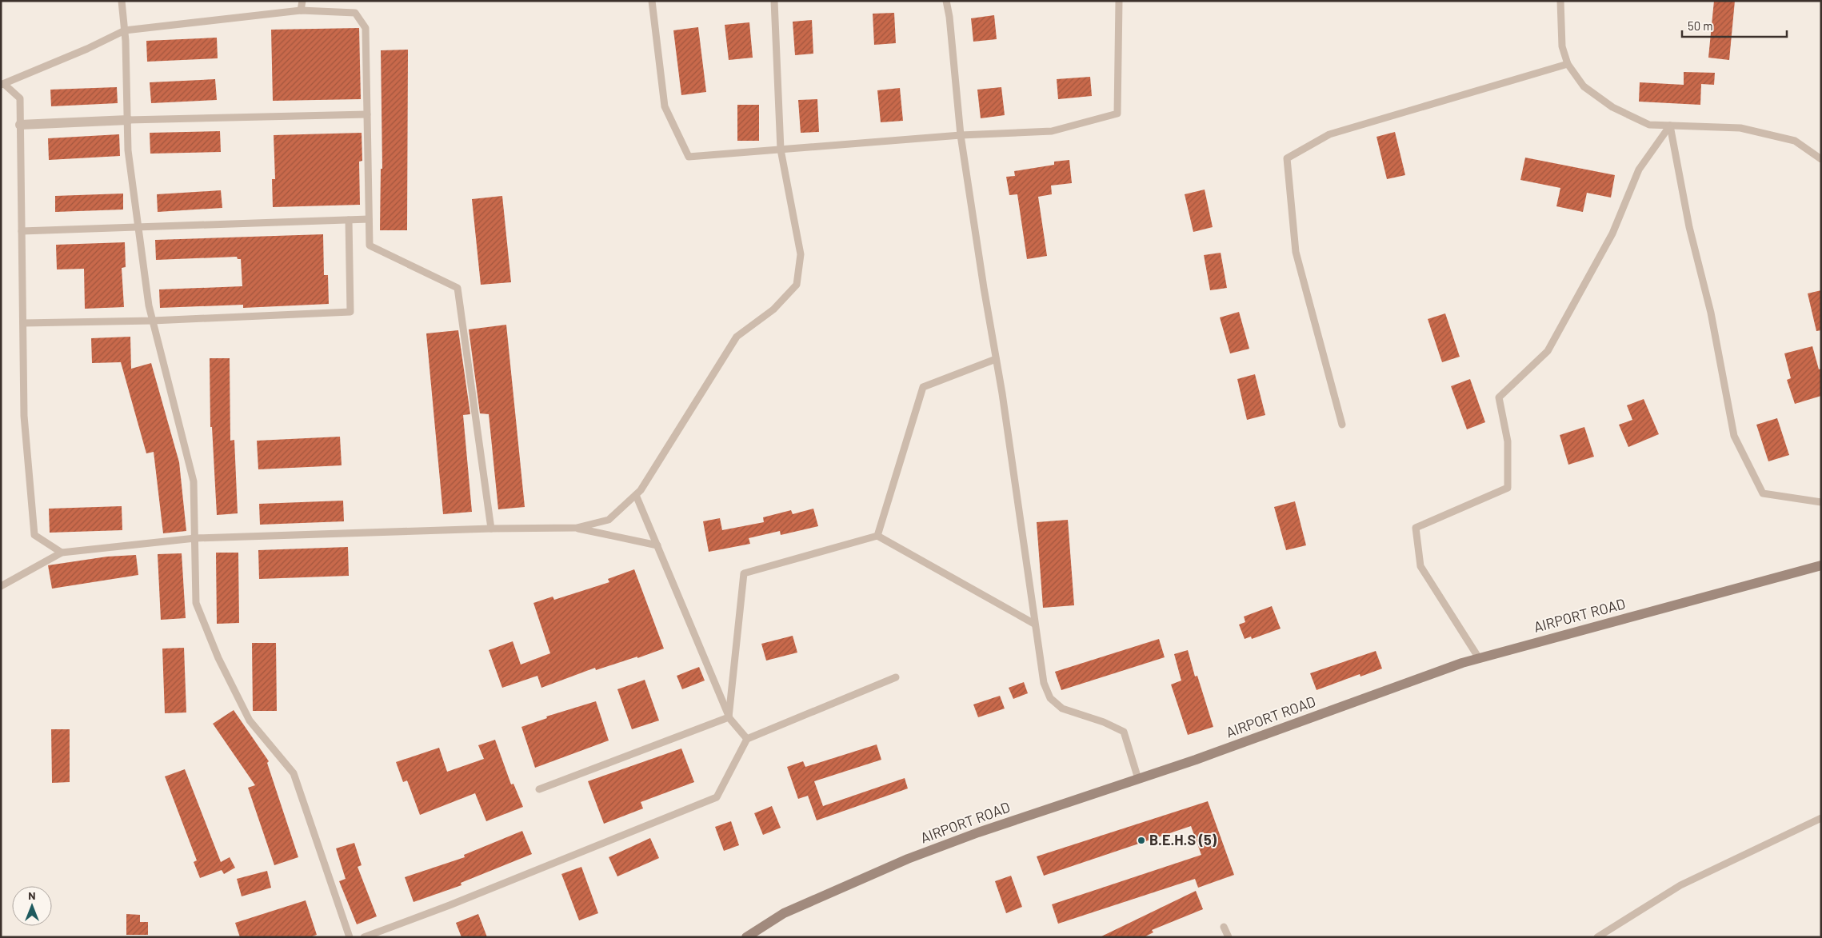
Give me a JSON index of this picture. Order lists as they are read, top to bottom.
{
  "streets": {
    "main road": ["AIRPORT ROAD"]
  },
  "places": ["B.E.H.S (5)"],
  "scale_bar": "50 m",
  "north": "top"
}
